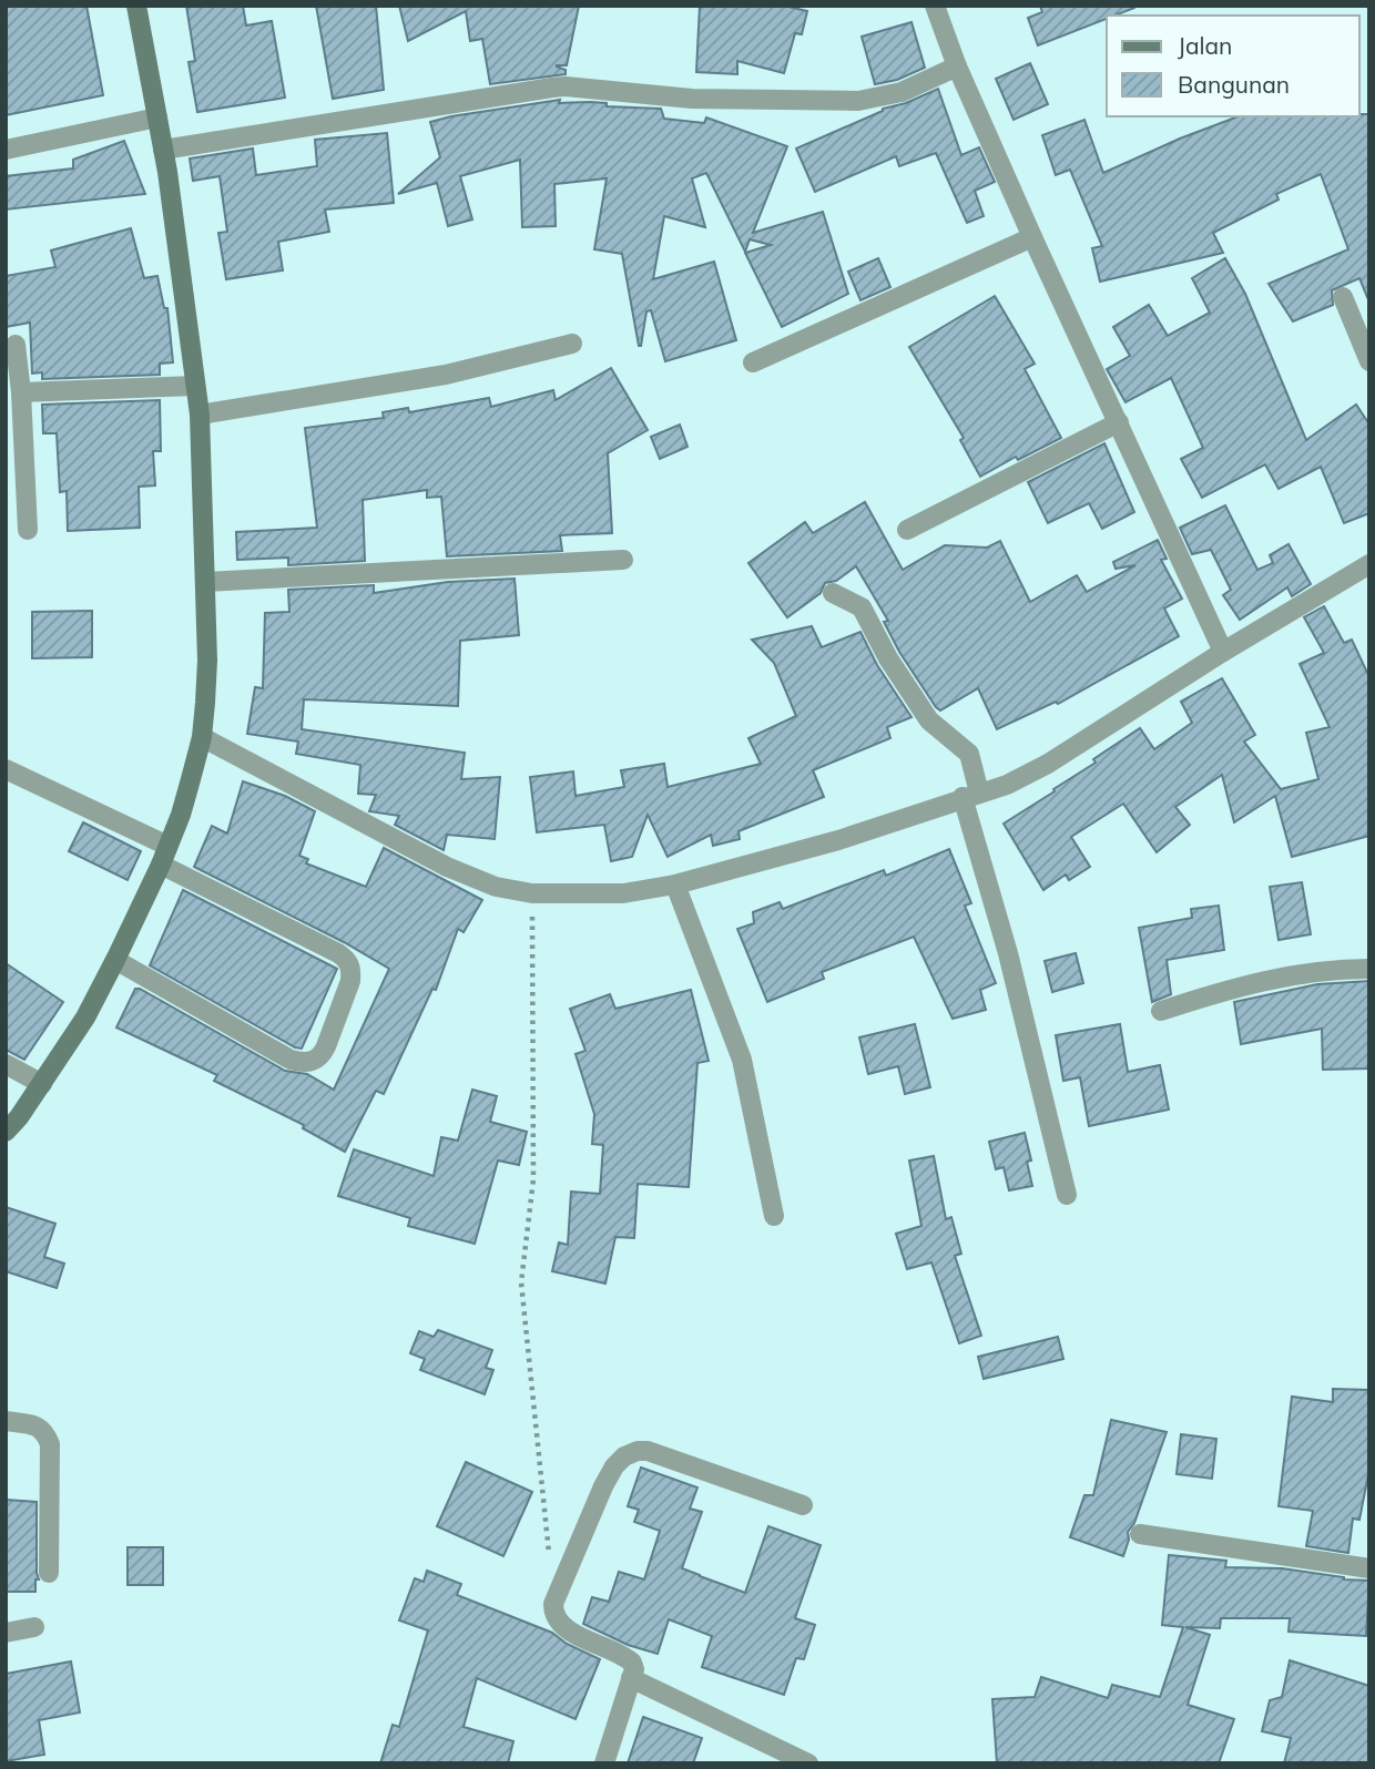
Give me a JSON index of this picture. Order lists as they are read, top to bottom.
{
  "legend": ["Jalan", "Bangunan"]
}
